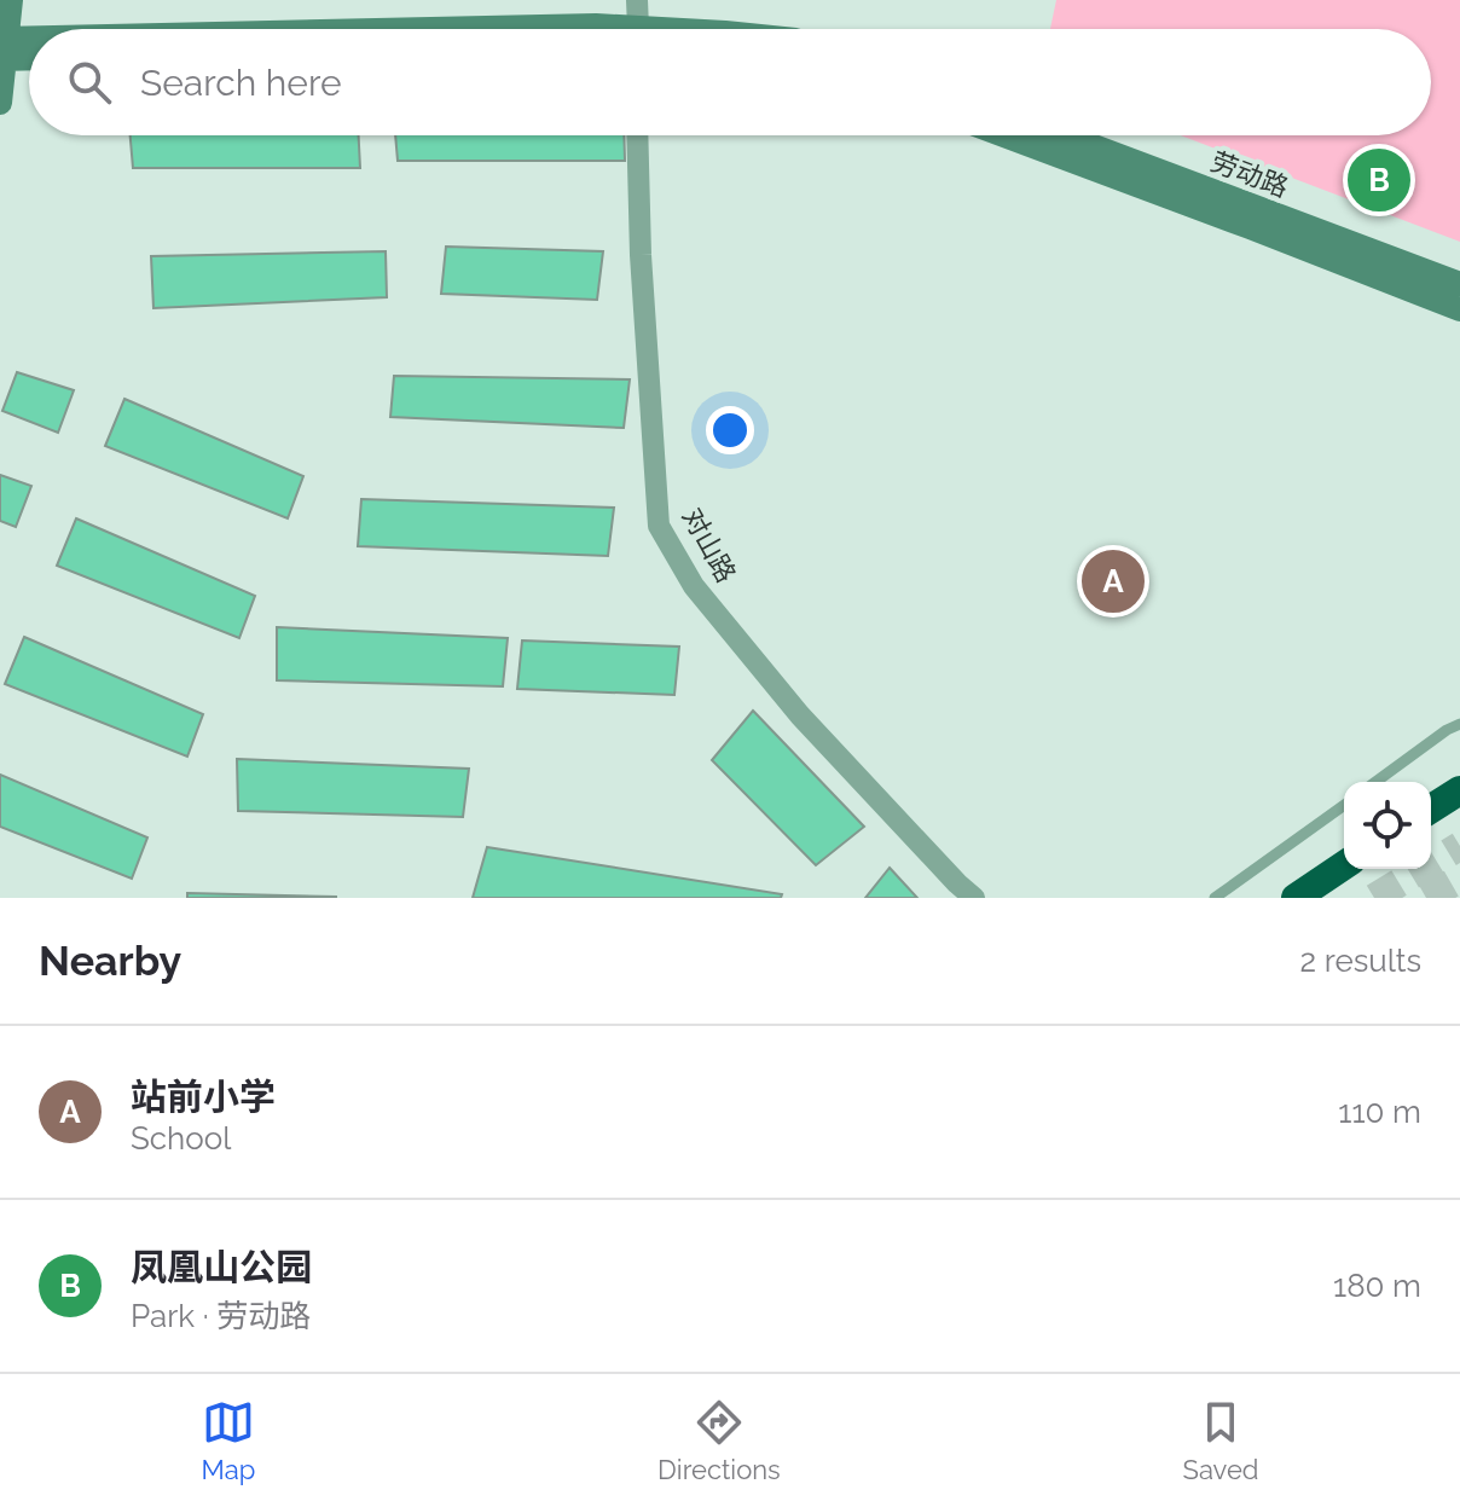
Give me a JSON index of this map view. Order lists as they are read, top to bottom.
{
  "streets": {
    "main road": ["劳动路"],
    "street": ["对山路"]
  },
  "page": {
    "search": "Search here",
    "pins": ["B", "A"],
    "heading": ["Nearby", "2 results"],
    "list": [
      {
        "mark": "A",
        "name": "站前小学",
        "note": "School",
        "value": "110 m"
      },
      {
        "mark": "B",
        "name": "凤凰山公园",
        "note": "Park · 劳动路",
        "value": "180 m"
      }
    ],
    "nav": ["Map", "Directions", "Saved"]
  }
}
